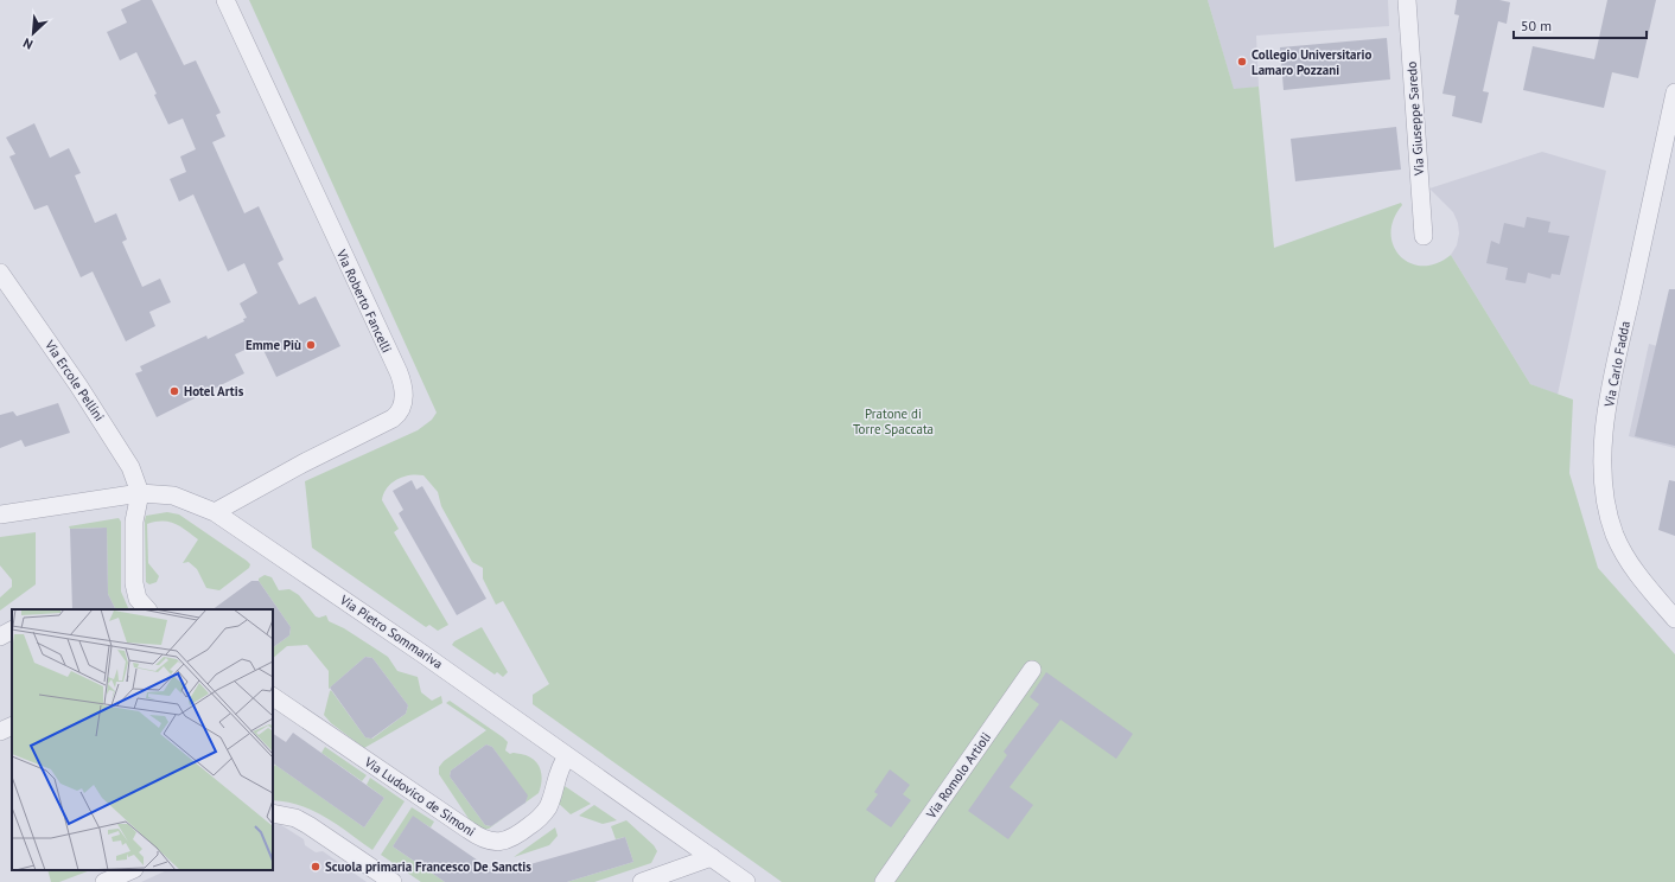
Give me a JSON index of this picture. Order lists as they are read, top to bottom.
{
  "streets": {
    "street": [
      "Via Giuseppe Saredo",
      "Via Roberto Fancelli",
      "Via Carlo Fadda",
      "Via Ercole Pellini",
      "Via Pietro Sommariva",
      "Via Romolo Artioli",
      "Via Ludovico de Simoni"
    ]
  },
  "crossings": [
    ["Via Roberto Fancelli", "Via Pietro Sommariva"],
    ["Via Ercole Pellini", "Via Pietro Sommariva"],
    ["Via Pietro Sommariva", "Via Ludovico de Simoni"]
  ],
  "parks": ["Pratone di Torre Spaccata"],
  "places": [
    "Collegio Universitario Lamaro Pozzani",
    "Emme Più",
    "Hotel Artis",
    "Scuola primaria Francesco De Sanctis"
  ],
  "scale_bar": "50 m",
  "north": "bottom left"
}
